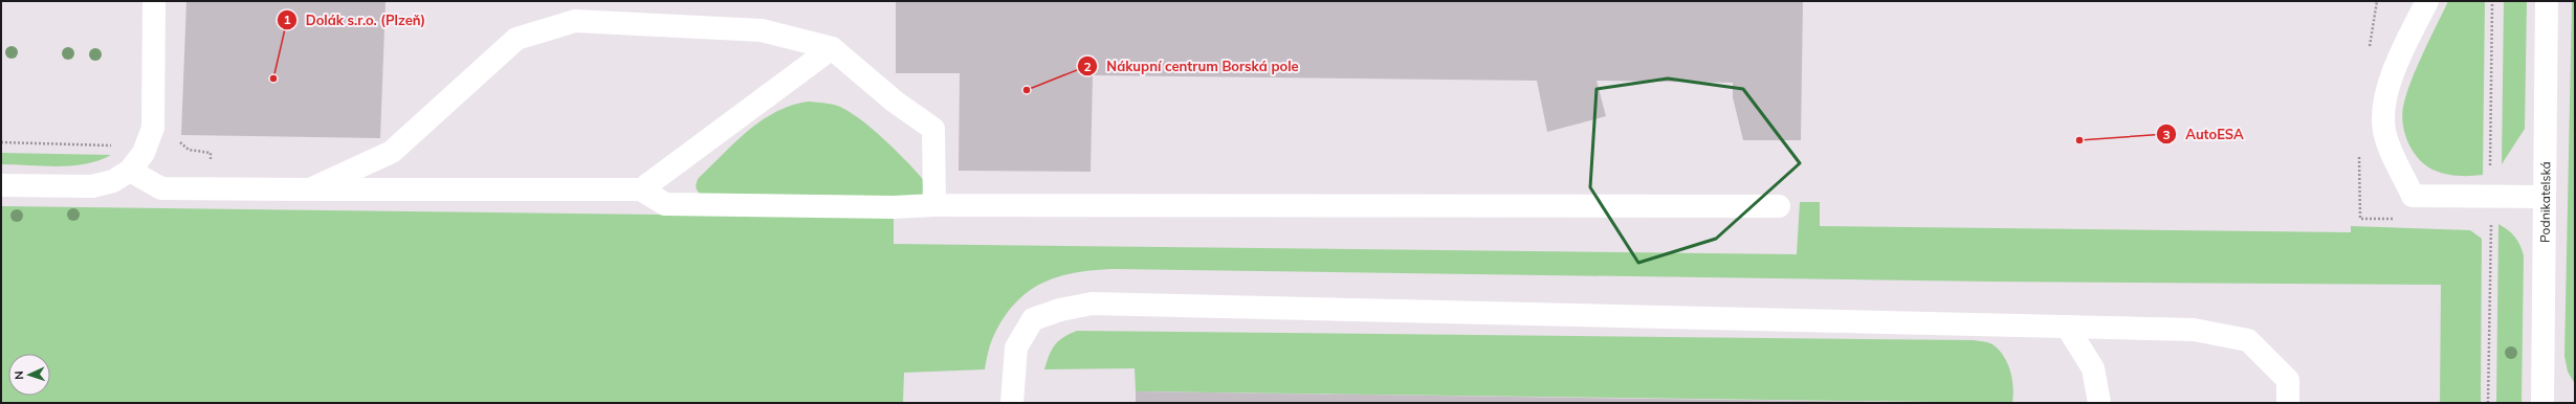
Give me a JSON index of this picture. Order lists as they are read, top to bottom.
{
  "streets": {
    "street": ["Podnikatelská"]
  },
  "places": ["Dolák s.r.o. (Plzeň)", "Nákupní centrum Borská pole", "AutoESA"],
  "north": "left"
}
